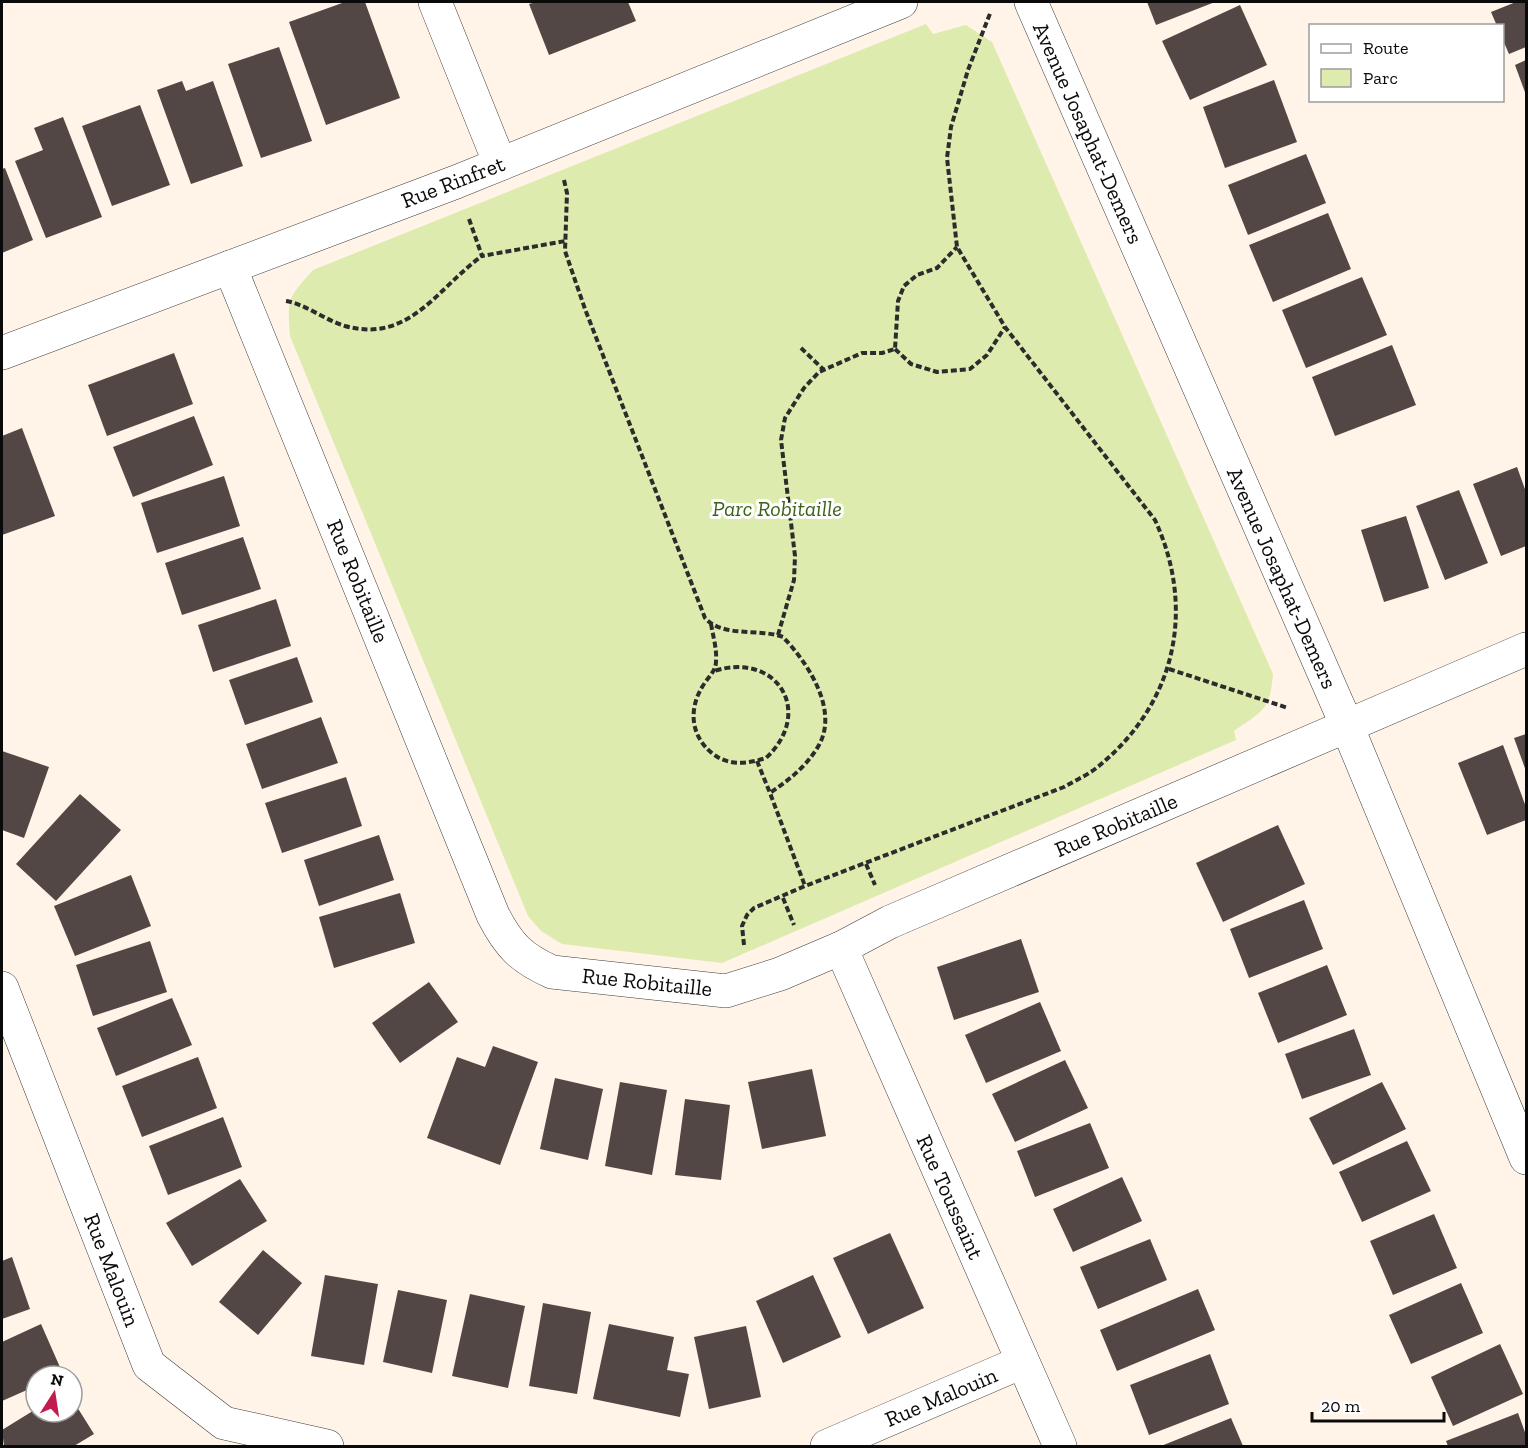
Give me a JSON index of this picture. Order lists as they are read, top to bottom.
{
  "streets": {
    "street": [
      "Avenue Josaphat-Demers",
      "Rue Rinfret",
      "Rue Robitaille",
      "Rue Toussaint",
      "Rue Malouin"
    ]
  },
  "crossings": [
    ["Avenue Josaphat-Demers", "Rue Robitaille"],
    ["Rue Rinfret", "Rue Robitaille"],
    ["Rue Robitaille", "Rue Toussaint"],
    ["Rue Toussaint", "Rue Malouin"]
  ],
  "parks": ["Parc Robitaille"],
  "legend": ["Route", "Parc"],
  "scale_bar": "20 m",
  "north": "top"
}
